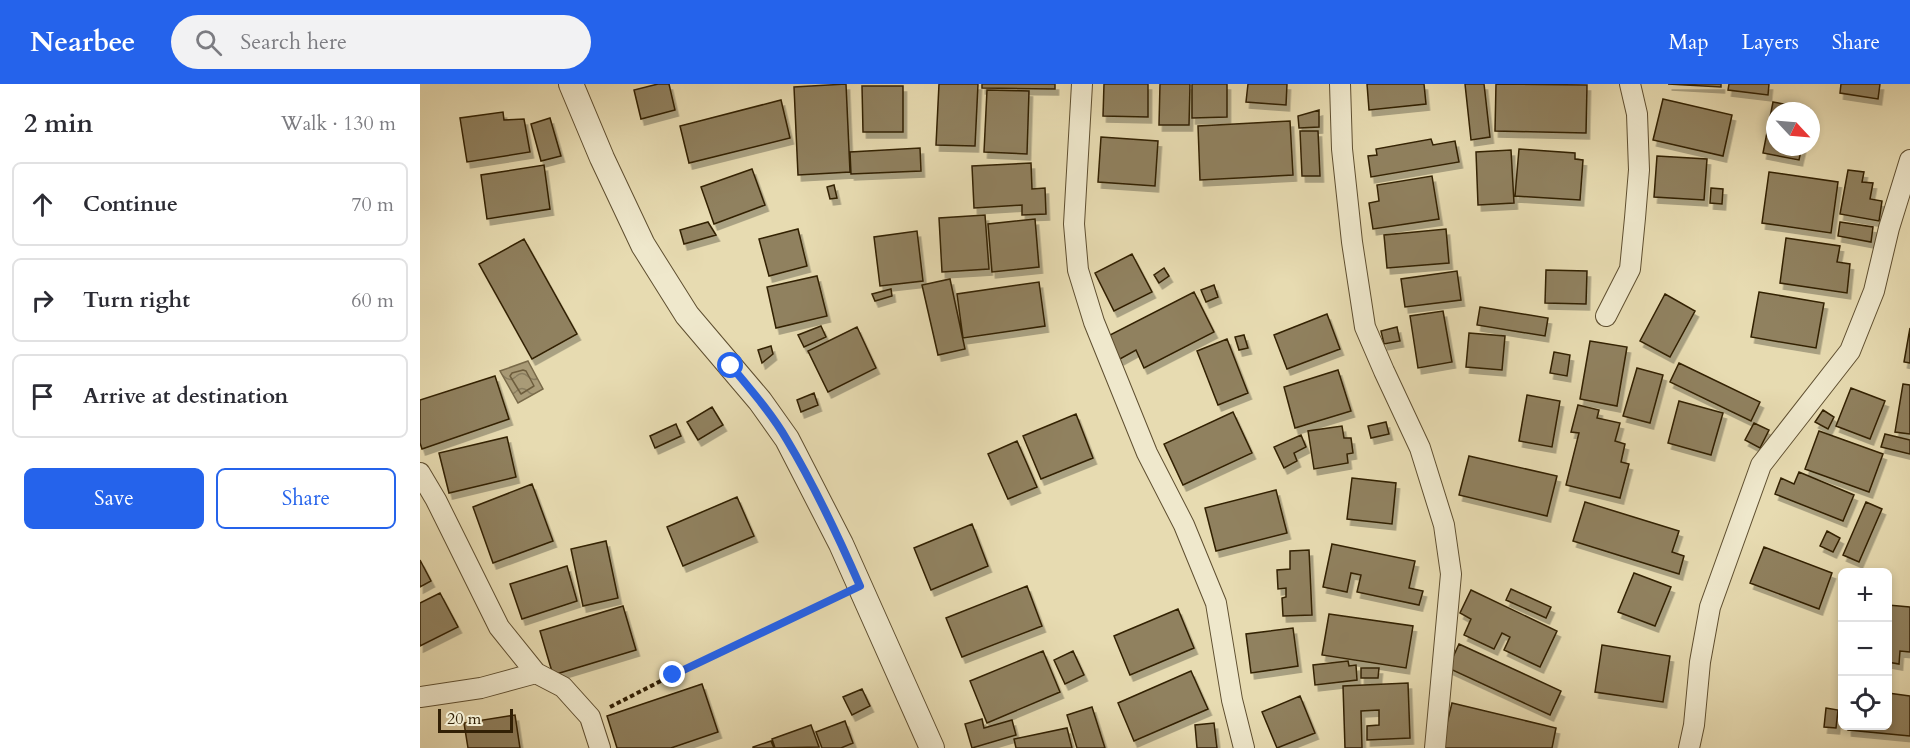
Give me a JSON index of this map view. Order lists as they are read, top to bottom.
{
  "scale_bar": "20 m",
  "north": "bottom right",
  "page": {
    "header": "Nearbee",
    "search": "Search here",
    "nav": ["Map", "Layers", "Share"],
    "heading": ["2 min", "Walk · 130 m"],
    "list": [
      ["Continue", "70 m"],
      ["Turn right", "60 m"],
      "Arrive at destination"
    ],
    "buttons": ["Save", "Share"],
    "map_buttons": ["+", "−"],
    "scale": "20 m"
  }
}
